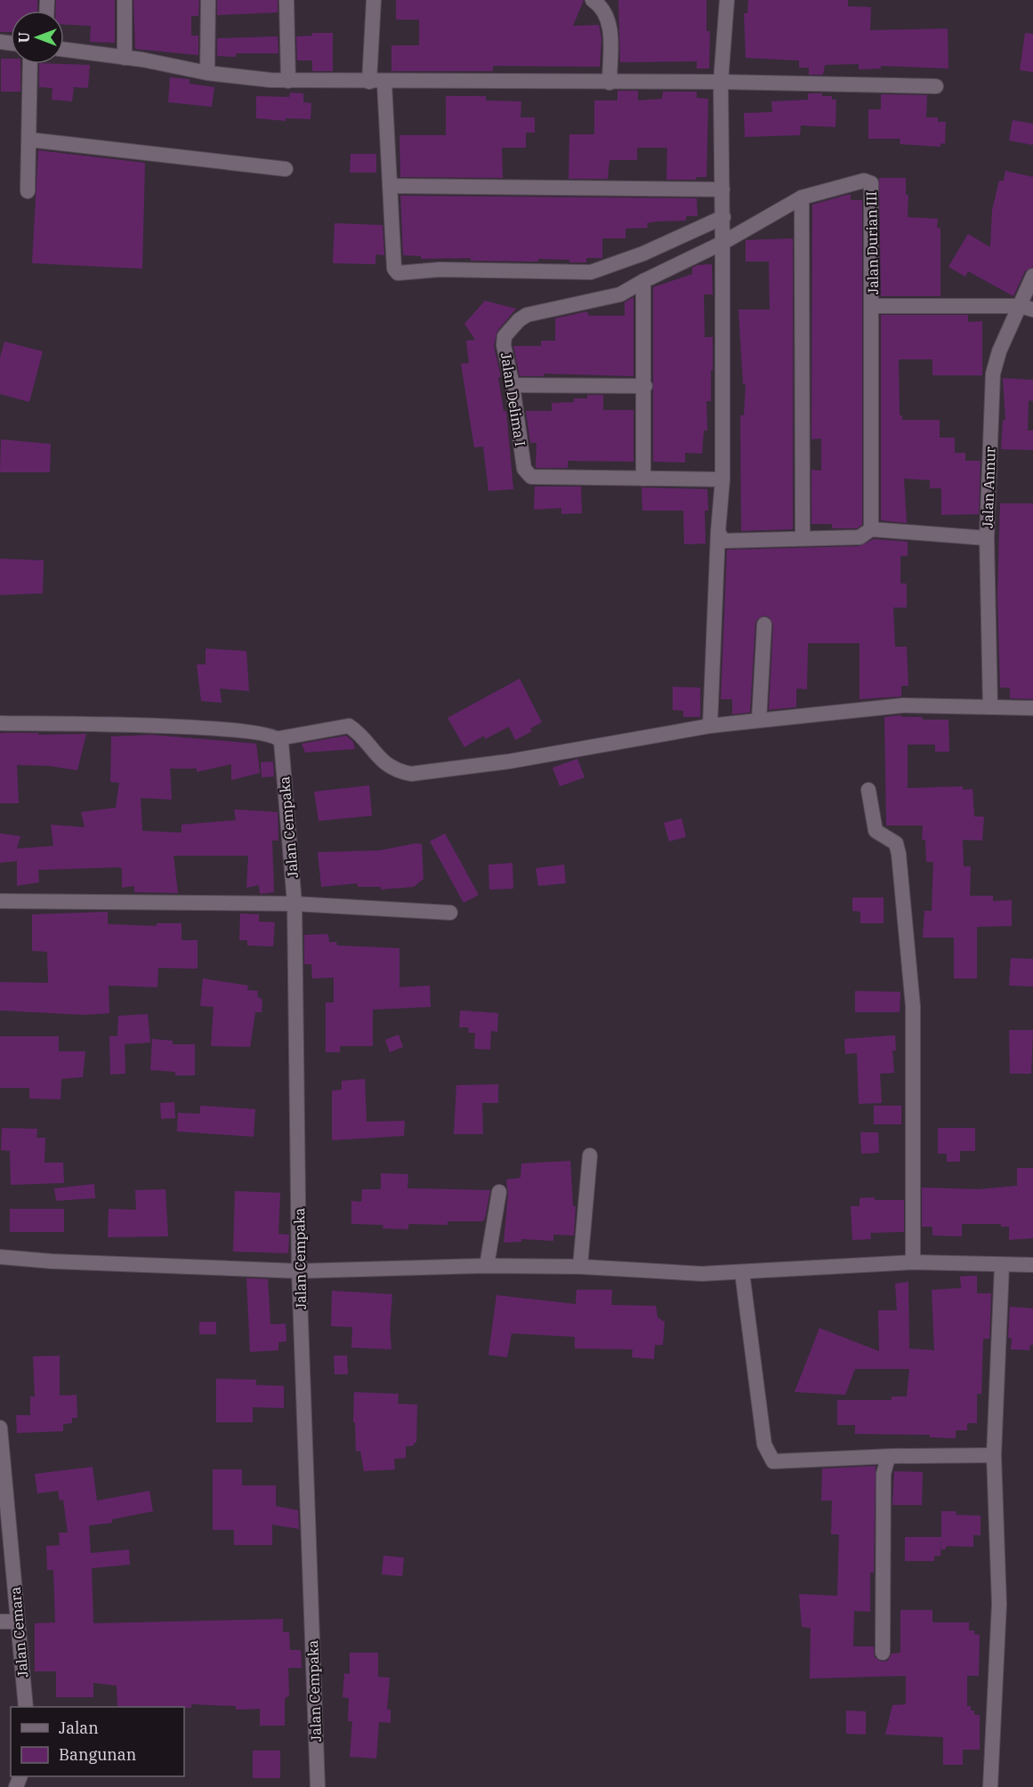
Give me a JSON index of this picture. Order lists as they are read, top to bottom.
{
  "streets": {
    "street": [
      "Jalan Durian III",
      "Jalan Delima I",
      "Jalan Annur",
      "Jalan Cempaka",
      "Jalan Cemara"
    ]
  },
  "crossings": [
    ["Jalan Durian III", "Jalan Delima I"]
  ],
  "legend": ["Jalan", "Bangunan"],
  "north": "left"
}
